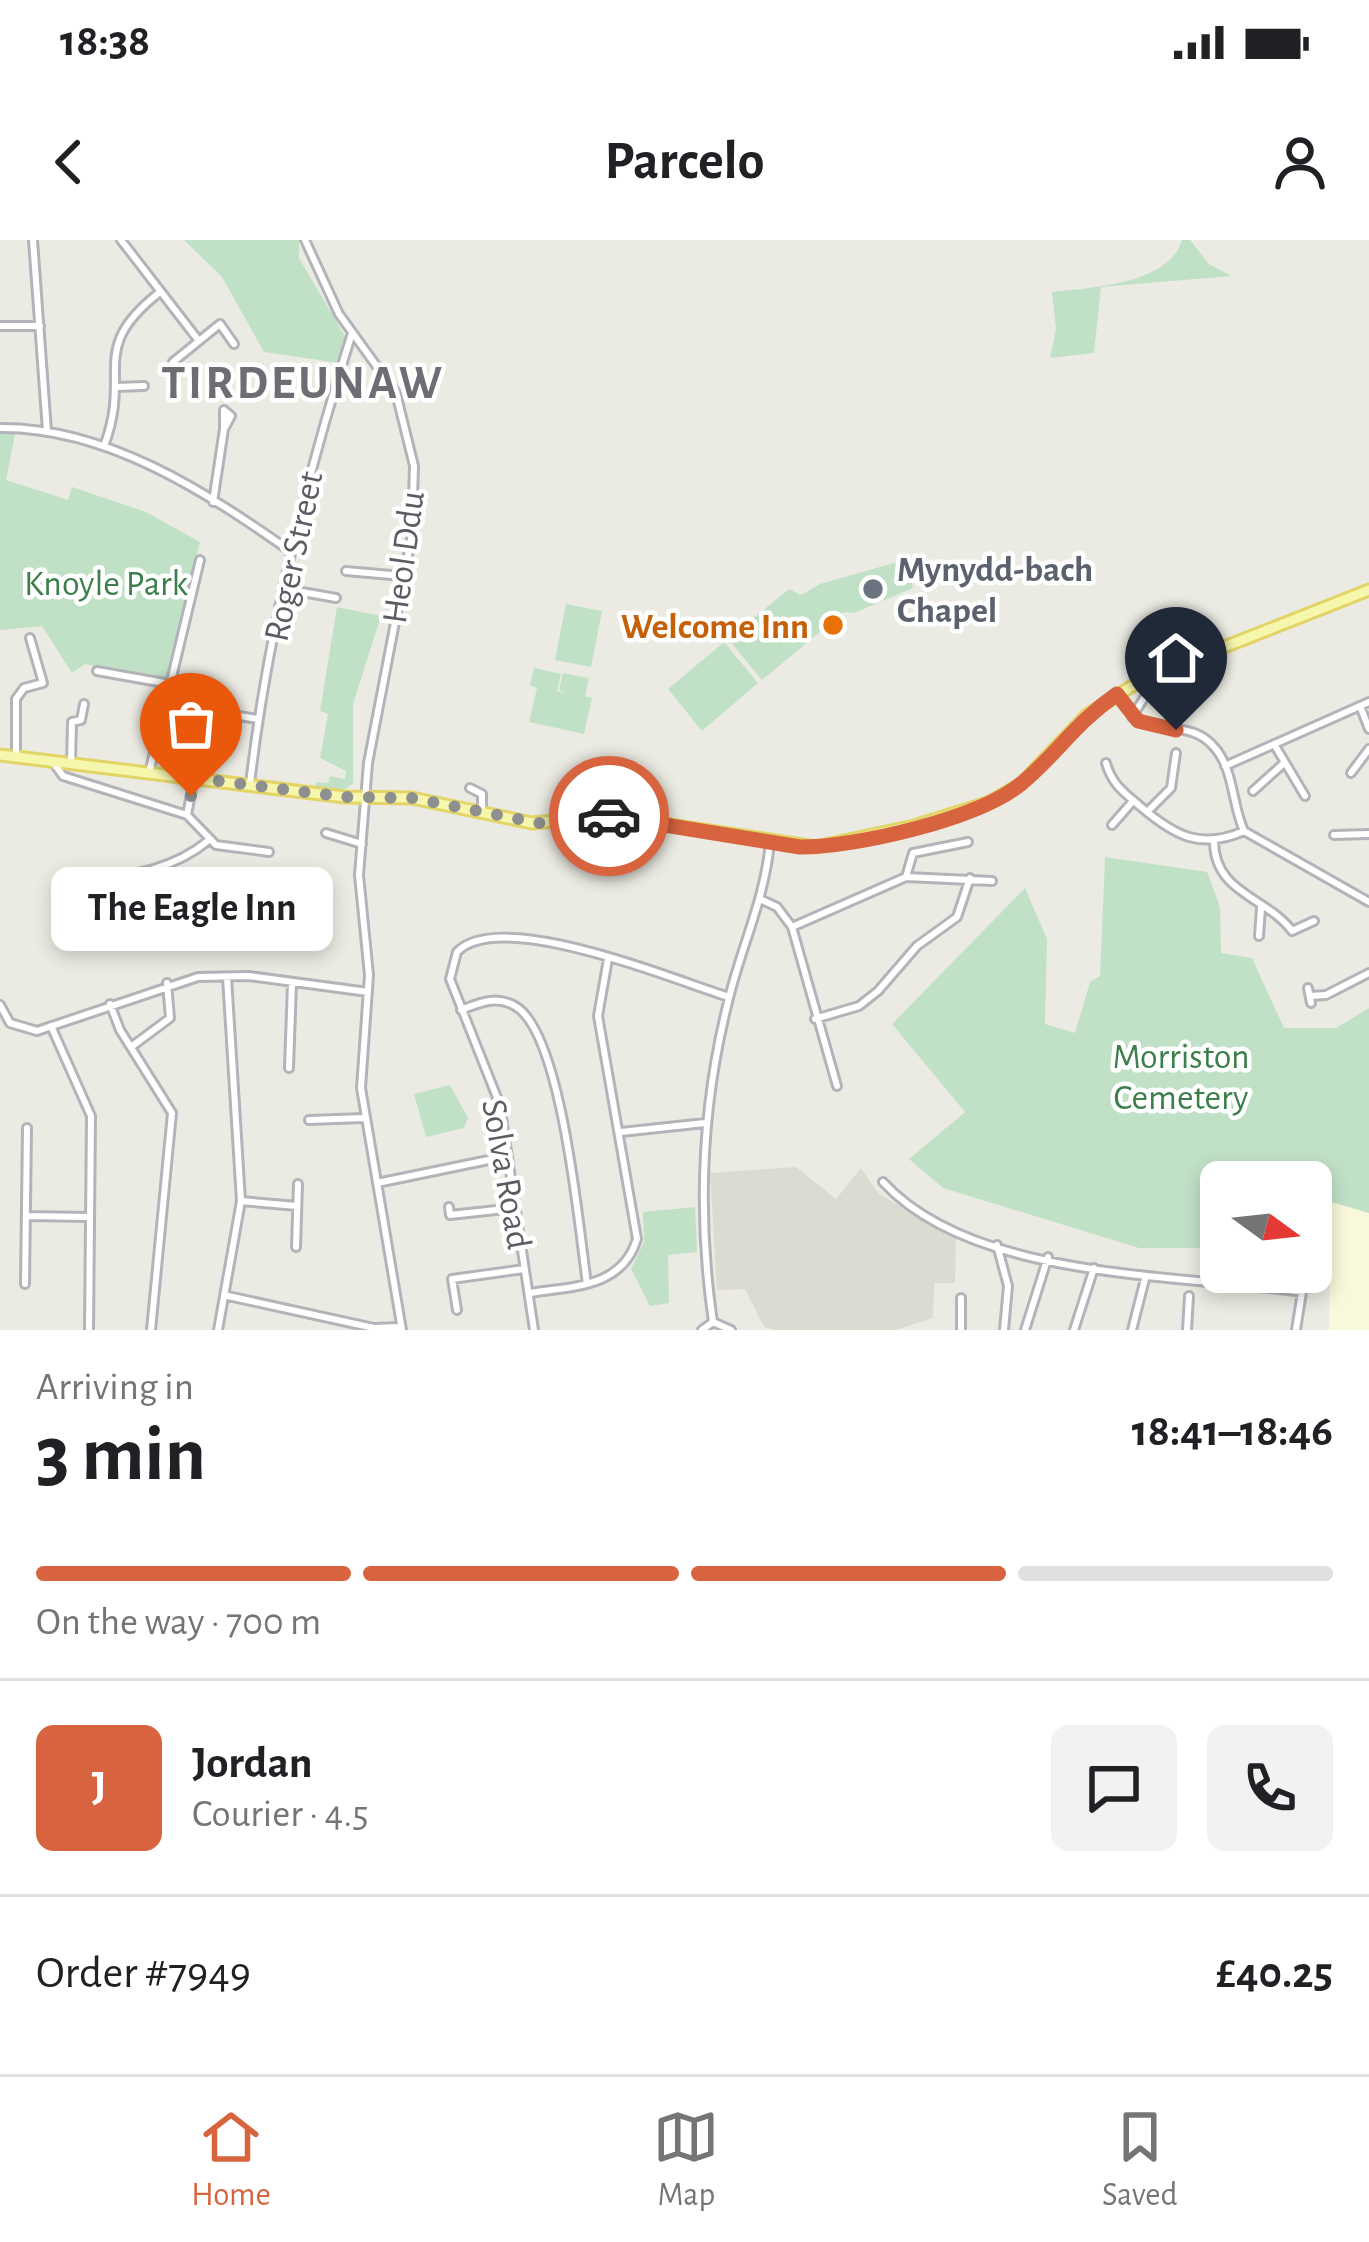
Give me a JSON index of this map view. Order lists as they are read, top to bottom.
{
  "streets": {
    "street": ["Roger Street", "Heol Ddu", "Solva Road"]
  },
  "crossings": [
    ["Roger Street", "Heol Ddu"]
  ],
  "districts": ["TIRDEUNAW"],
  "parks": ["Knoyle Park", "Morriston Cemetery"],
  "places": ["Mynydd-bach Chapel", "Welcome Inn", "The Eagle Inn"],
  "north": "right",
  "page": {
    "status": "18:38",
    "header": "Parcelo",
    "bubble": "The Eagle Inn",
    "heading": ["3 min", "Arriving in", "18:41–18:46"],
    "panel": [
      "Jordan",
      "Courier · 4.5",
      "Order #7949",
      "£40.25"
    ],
    "bar": "On the way · 700 m",
    "round": "J",
    "tabs": ["Home", "Map", "Saved"]
  }
}
